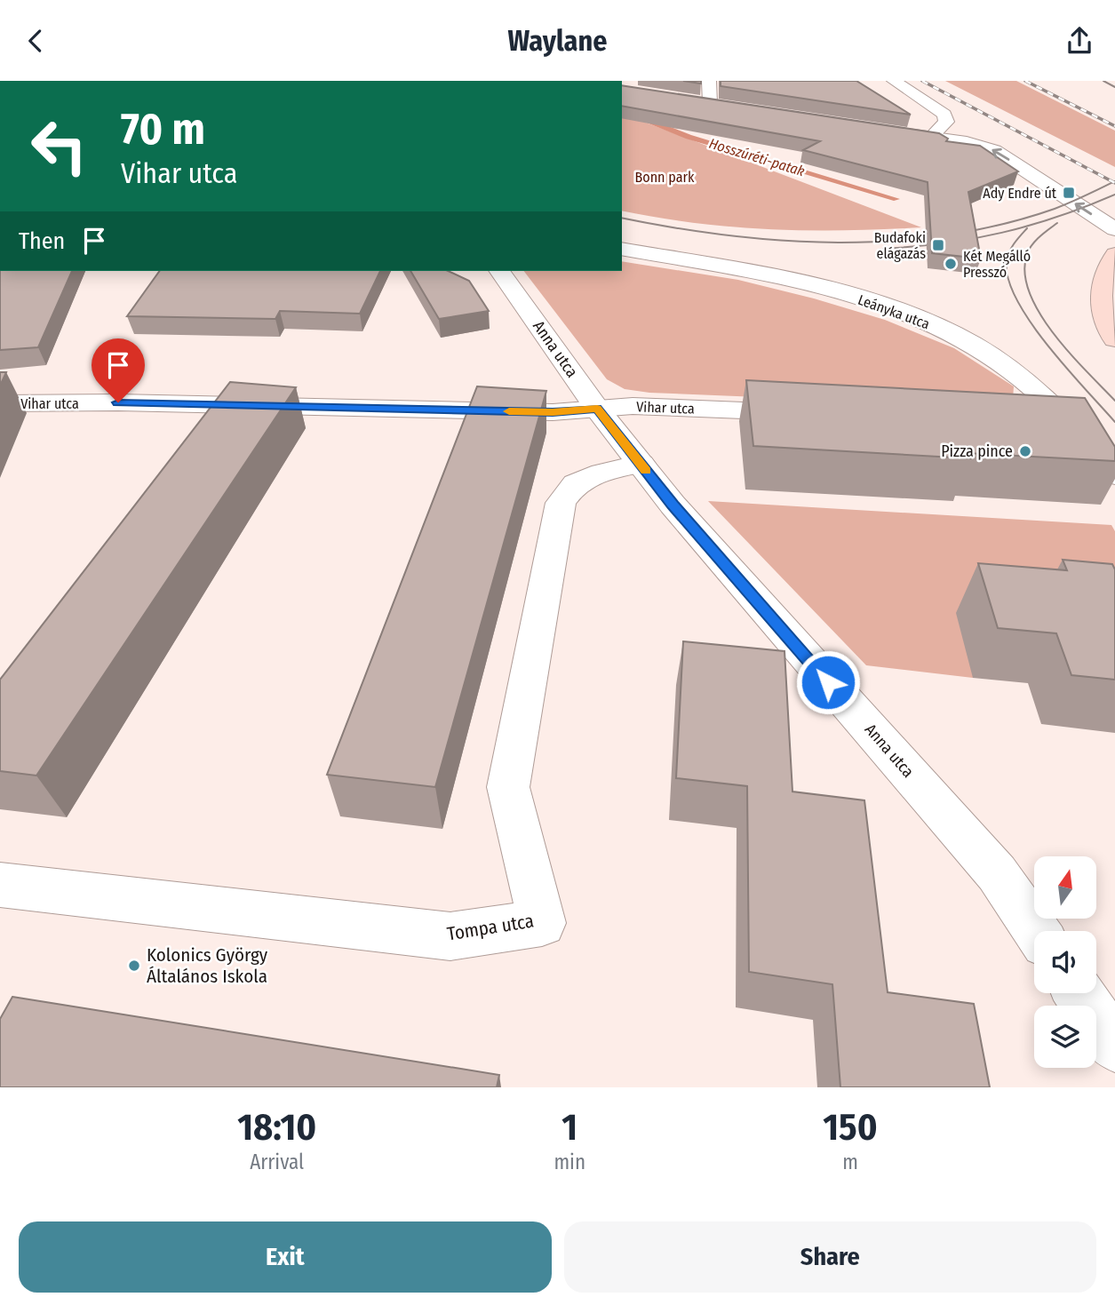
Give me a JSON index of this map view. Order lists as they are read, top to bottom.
{
  "streets": {
    "street": [
      "Leányka utca",
      "Anna utca",
      "Vihar utca",
      "Tompa utca"
    ]
  },
  "crossings": [
    ["Anna utca", "Vihar utca"],
    ["Anna utca", "Tompa utca"]
  ],
  "water": ["Hosszúréti-patak"],
  "parks": ["Bonn park"],
  "places": {
    "transit": ["Ady Endre út", "Budafoki elágazás"],
    "other": ["Két Megálló Presszó", "Pizza pince", "Kolonics György Általános Iskola"]
  },
  "north": "top",
  "page": {
    "header": "Waylane",
    "turn": ["70 m", "Vihar utca"],
    "then": "Then",
    "eta": [
      "18:10",
      "Arrival",
      "1",
      "min",
      "150",
      "m"
    ],
    "buttons": ["Exit", "Share"]
  }
}
